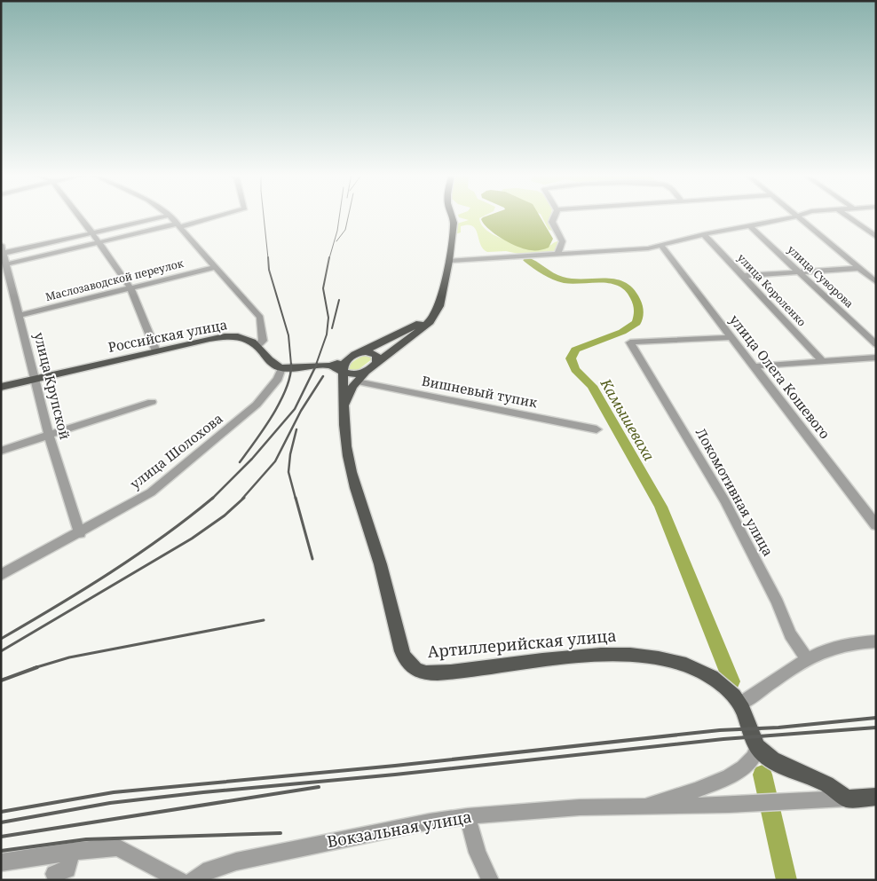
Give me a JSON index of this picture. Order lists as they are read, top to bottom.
{
  "streets": {
    "main road": ["Российская улица", "Артиллерийская улица"],
    "street": [
      "улица Суворова",
      "Маслозаводской переулок",
      "улица Короленко",
      "улица Олега Кошевого",
      "улица Крупской",
      "Вишневый тупик",
      "улица Шолохова",
      "Локомотивная улица",
      "Вокзальная улица"
    ]
  },
  "crossings": [
    ["Маслозаводской переулок", "улица Крупской"],
    ["Российская улица", "улица Крупской"],
    ["улица Олега Кошевого", "Локомотивная улица"],
    ["улица Крупской", "улица Шолохова"],
    ["Вишневый тупик", "Артиллерийская улица"]
  ],
  "water": ["Камышеваха"]
}
